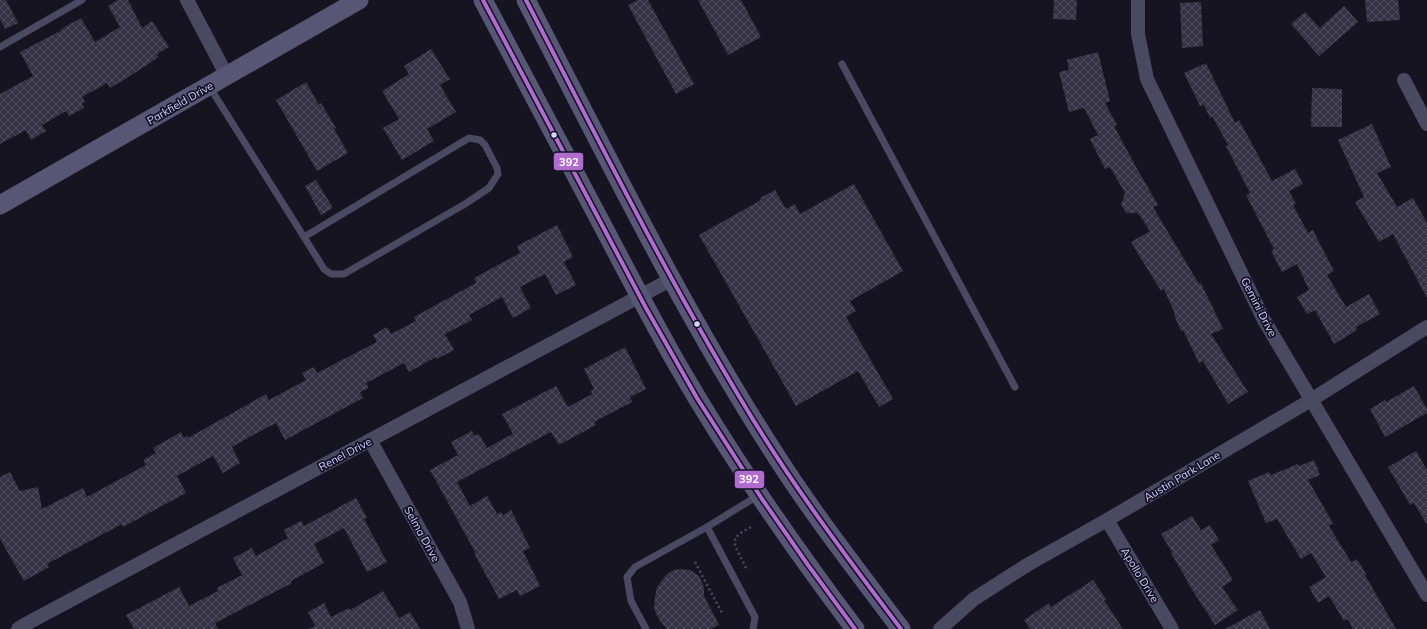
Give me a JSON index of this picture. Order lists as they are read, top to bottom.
{
  "streets": {
    "main road": ["Parkfield Drive"],
    "street": [
      "Gemini Drive",
      "Renel Drive",
      "Austin Park Lane",
      "Selma Drive",
      "Apollo Drive"
    ]
  },
  "crossings": [
    ["Gemini Drive", "Austin Park Lane"],
    ["Renel Drive", "Selma Drive"],
    ["Austin Park Lane", "Apollo Drive"]
  ],
  "lines": ["transit line 392"]
}
